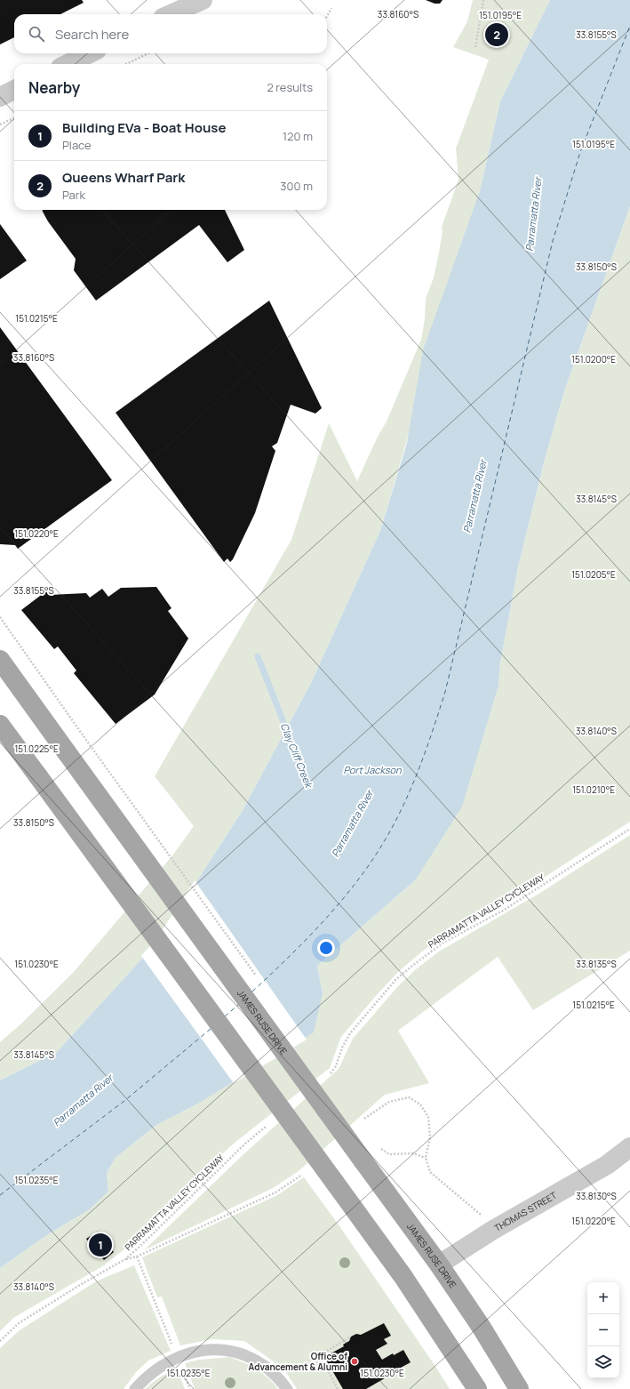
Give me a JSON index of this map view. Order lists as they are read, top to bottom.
{
  "streets": {
    "main road": ["JAMES RUSE DRIVE"],
    "street": ["THOMAS STREET"],
    "path": ["PARRAMATTA VALLEY CYCLEWAY"]
  },
  "crossings": [
    ["JAMES RUSE DRIVE", "THOMAS STREET"]
  ],
  "water": ["Parramatta River", "Clay Cliff Creek", "Port Jackson"],
  "places": ["Office of Advancement & Alumni"],
  "page": {
    "search": "Search here",
    "pins": ["2", "1"],
    "heading": ["Nearby", "2 results"],
    "list": [
      {
        "mark": "1",
        "name": "Building EVa - Boat House",
        "note": "Place",
        "value": "120 m"
      },
      {
        "mark": "2",
        "name": "Queens Wharf Park",
        "note": "Park",
        "value": "300 m"
      }
    ],
    "map_buttons": ["+", "−"]
  },
  "coordinates": [
    "33.8160°S",
    "151.0195°E",
    "33.8155°S",
    "33.8150°S",
    "151.0215°E",
    "151.0200°E",
    "33.8145°S",
    "151.0220°E",
    "151.0205°E",
    "33.8140°S",
    "151.0225°E",
    "151.0210°E",
    "33.8135°S",
    "151.0230°E",
    "151.0235°E",
    "33.8130°S"
  ]
}
